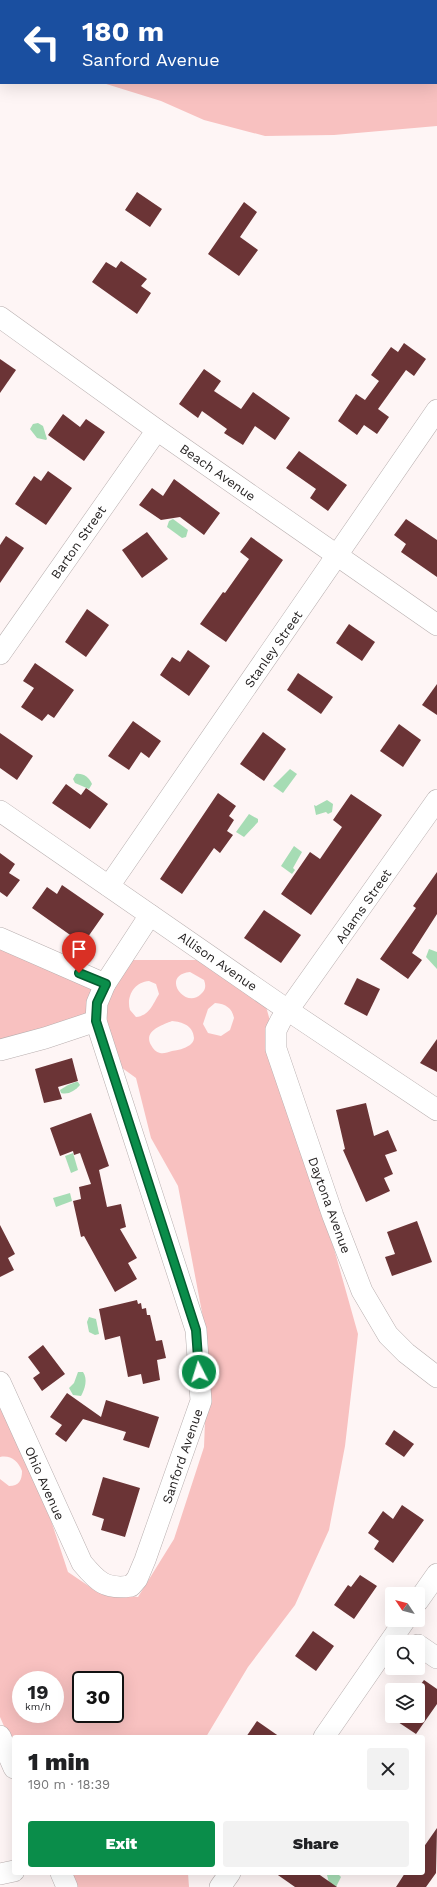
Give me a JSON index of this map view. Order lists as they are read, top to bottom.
{
  "streets": {
    "street": [
      "Beach Avenue",
      "Barton Street",
      "Stanley Street",
      "Adams Street",
      "Allison Avenue",
      "Daytona Avenue",
      "Sanford Avenue",
      "Ohio Avenue"
    ]
  },
  "crossings": [
    ["Beach Avenue", "Barton Street"],
    ["Beach Avenue", "Stanley Street"],
    ["Stanley Street", "Allison Avenue"],
    ["Adams Street", "Allison Avenue"],
    ["Adams Street", "Daytona Avenue"],
    ["Allison Avenue", "Daytona Avenue"],
    ["Sanford Avenue", "Ohio Avenue"]
  ],
  "north": "top left",
  "page": {
    "turn": ["180 m", "Sanford Avenue"],
    "speed": "19 km/h",
    "limit": "30",
    "heading": ["1 min", "190 m · 18:39"],
    "buttons": ["Exit", "Share"]
  }
}
